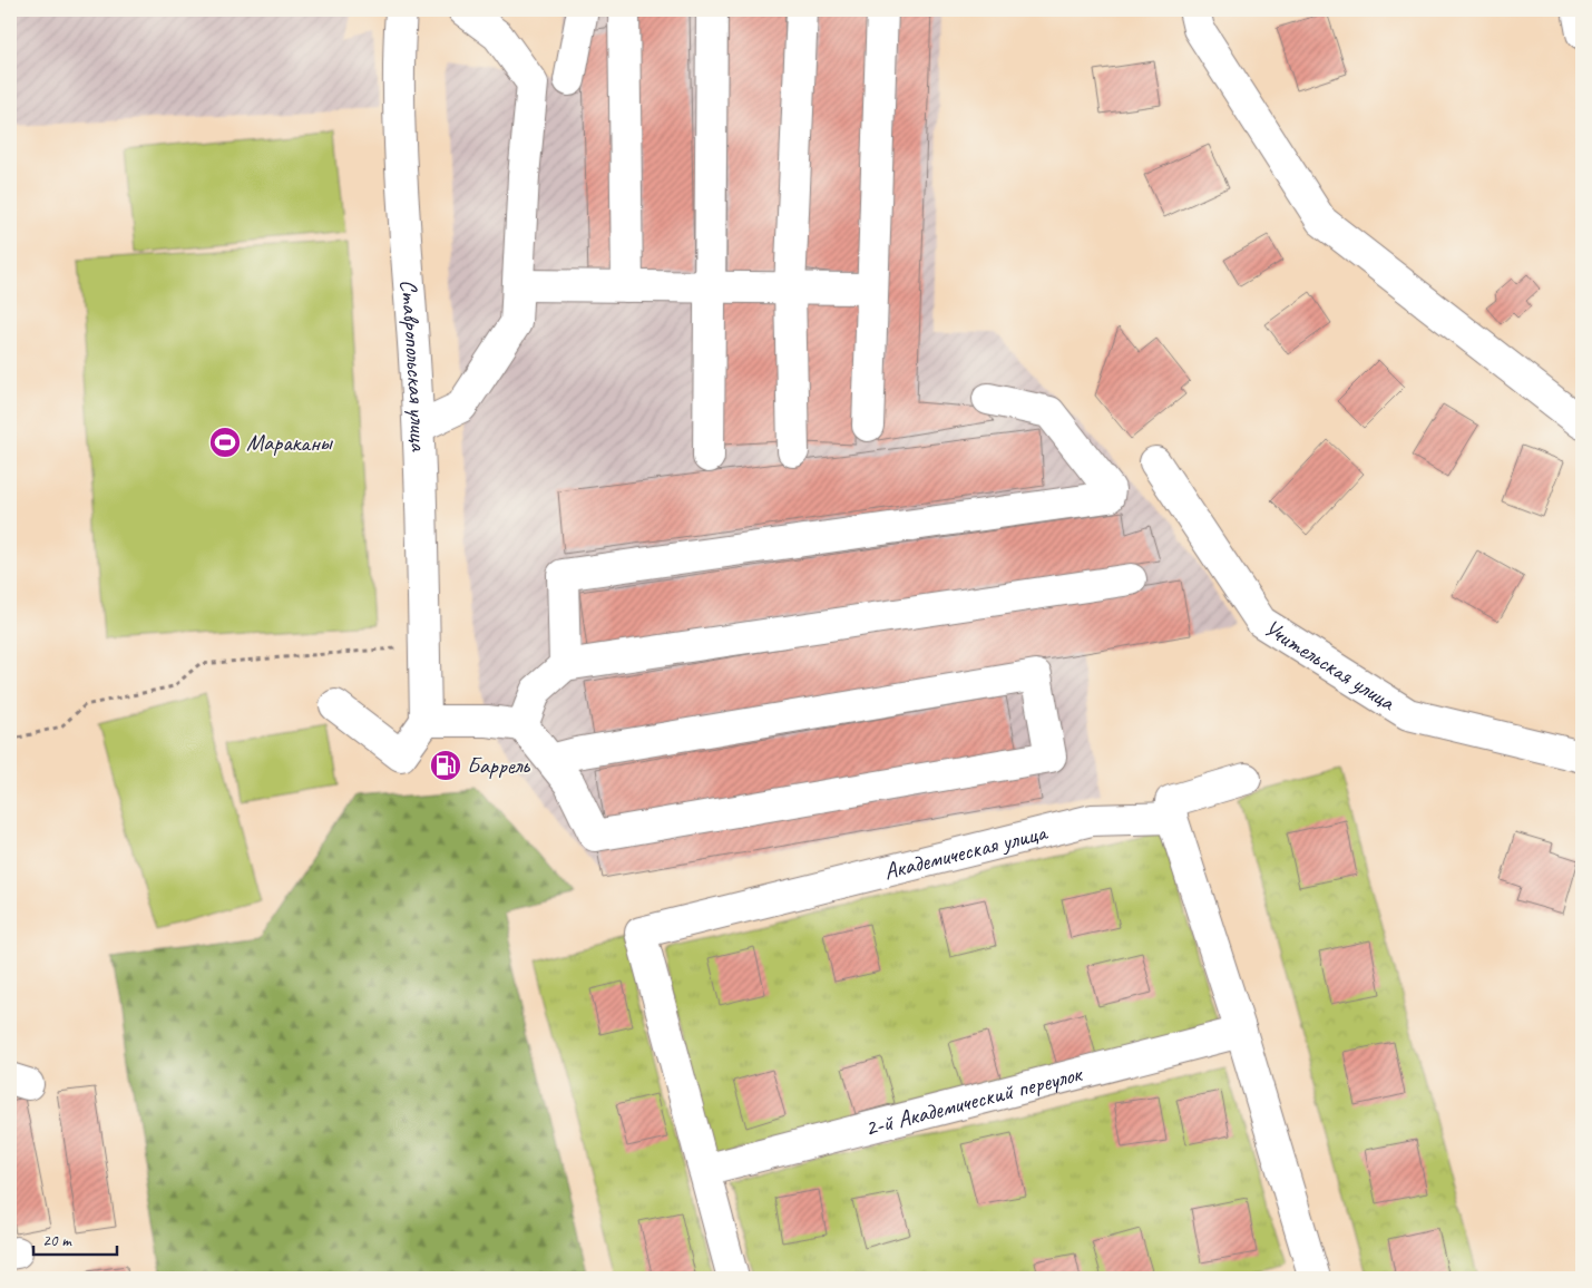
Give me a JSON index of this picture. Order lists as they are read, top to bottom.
{
  "streets": {
    "street": [
      "Ставропольская улица",
      "Учительская улица",
      "Академическая улица",
      "2-й Академический переулок"
    ]
  },
  "crossings": [
    ["Академическая улица", "2-й Академический переулок"]
  ],
  "places": {
    "sports": ["Мараканы"],
    "fuel station": ["Баррель"]
  },
  "scale_bar": "20 m"
}
